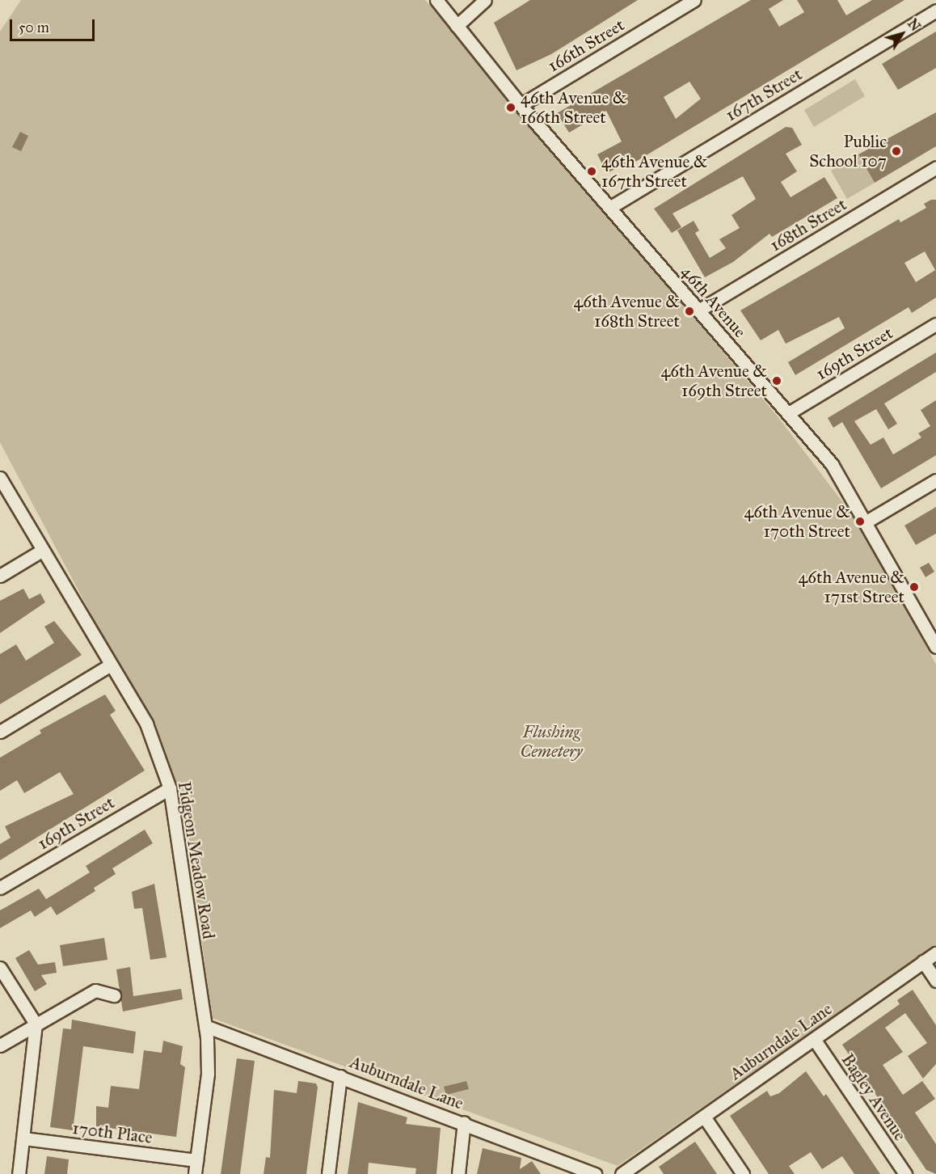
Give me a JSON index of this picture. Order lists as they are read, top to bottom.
{
  "streets": {
    "street": [
      "166th Street",
      "167th Street",
      "168th Street",
      "46th Avenue",
      "169th Street",
      "Pidgeon Meadow Road",
      "Auburndale Lane",
      "Bagley Avenue",
      "170th Place"
    ]
  },
  "crossings": [
    ["166th Street", "46th Avenue"],
    ["167th Street", "46th Avenue"],
    ["168th Street", "46th Avenue"],
    ["46th Avenue", "169th Street"],
    ["169th Street", "Pidgeon Meadow Road"],
    ["Pidgeon Meadow Road", "Auburndale Lane"],
    ["Pidgeon Meadow Road", "170th Place"],
    ["Auburndale Lane", "Bagley Avenue"]
  ],
  "parks": ["Flushing Cemetery"],
  "places": [
    "46th Avenue & 166th Street",
    "Public School 107",
    "46th Avenue & 167th Street",
    "46th Avenue & 168th Street",
    "46th Avenue & 169th Street",
    "46th Avenue & 170th Street",
    "46th Avenue & 171st Street"
  ],
  "scale_bar": "50 m",
  "north": "top right"
}
